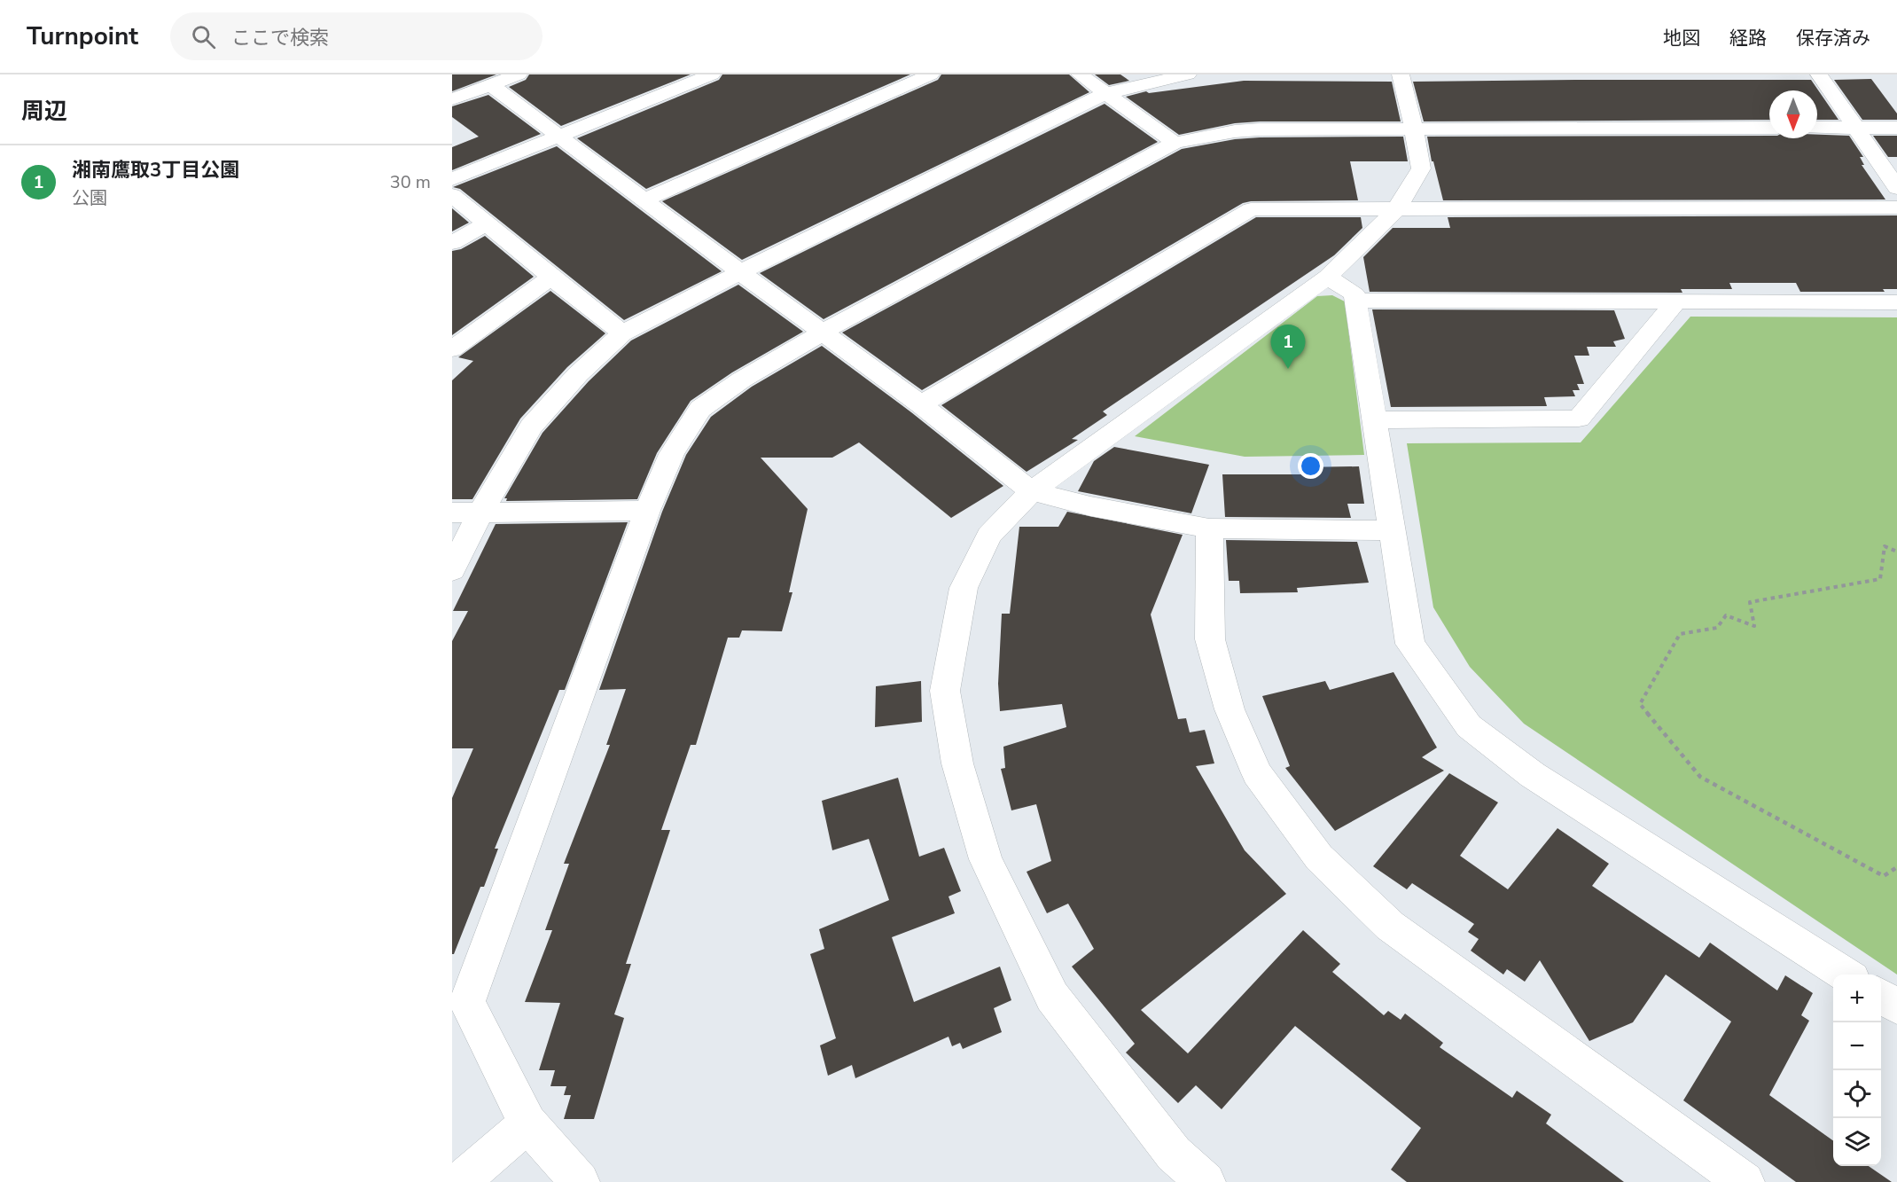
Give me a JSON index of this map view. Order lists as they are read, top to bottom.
{
  "north": "bottom",
  "page": {
    "header": "Turnpoint",
    "search": "ここで検索",
    "nav": ["地図", "経路", "保存済み"],
    "heading": "周辺",
    "list": [
      {
        "mark": "1",
        "name": "湘南鷹取3丁目公園",
        "note": "公園",
        "value": "30 m"
      }
    ],
    "pins": "1",
    "map_buttons": ["+", "−"]
  }
}
